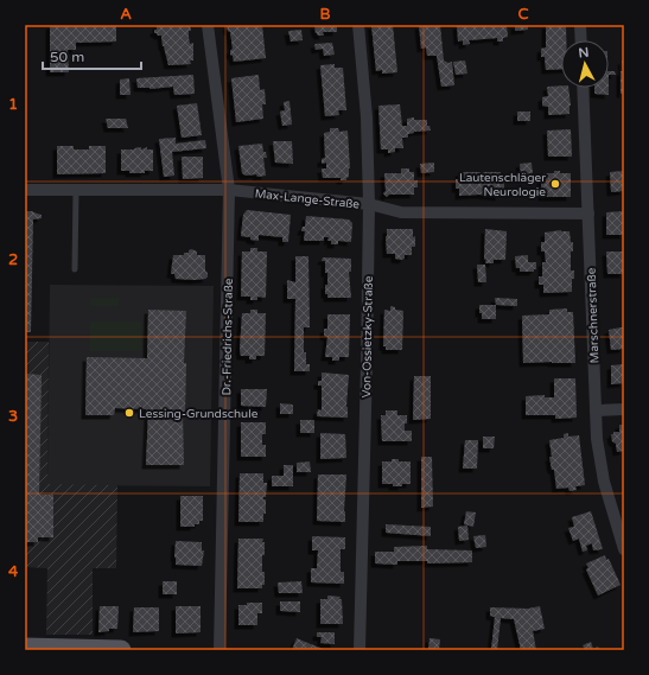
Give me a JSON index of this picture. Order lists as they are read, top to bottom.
{
  "streets": {
    "street": [
      "Max-Lange-Straße",
      "Marschnerstraße",
      "Dr.-Friedrichs-Straße",
      "Von-Ossietzky-Straße"
    ]
  },
  "crossings": [
    ["Max-Lange-Straße", "Marschnerstraße"],
    ["Max-Lange-Straße", "Dr.-Friedrichs-Straße"],
    ["Max-Lange-Straße", "Von-Ossietzky-Straße"]
  ],
  "places": ["Lautenschläger Neurologie", "Lessing-Grundschule"],
  "scale_bar": "50 m",
  "north": "top",
  "grid": {
    "columns": ["A", "B", "C"],
    "rows": [
      "1",
      "2",
      "3",
      "4"
    ]
  }
}
